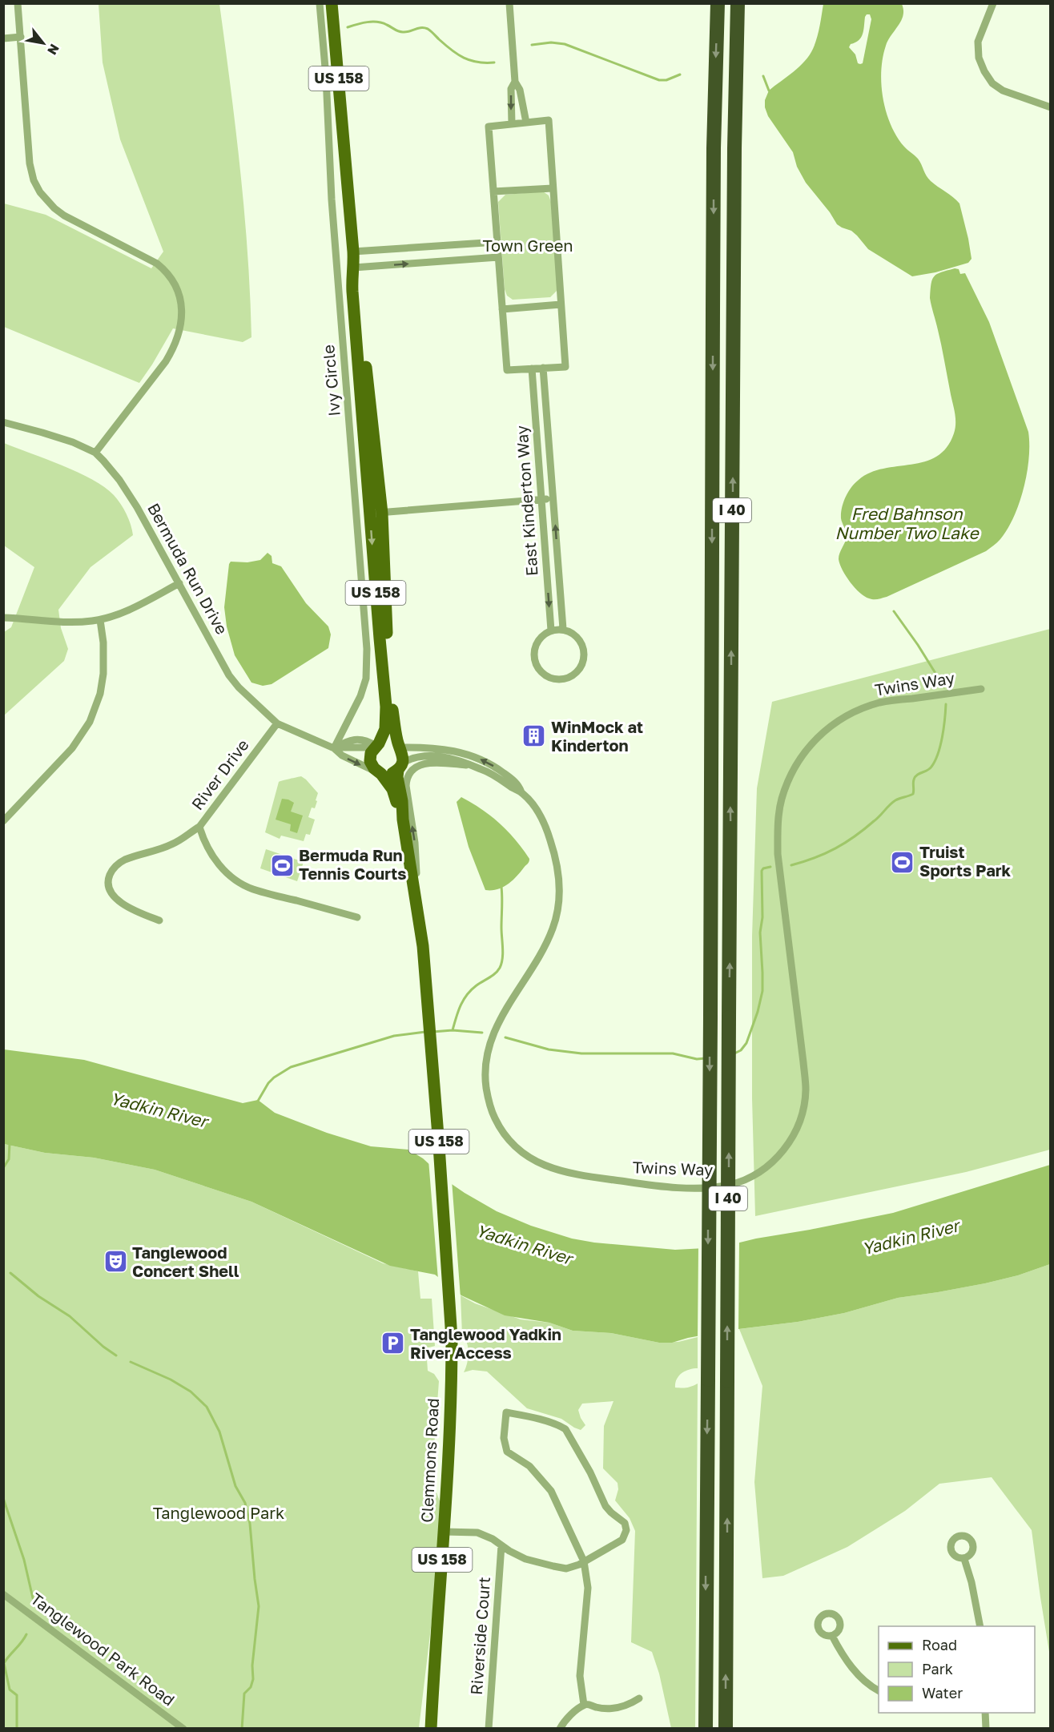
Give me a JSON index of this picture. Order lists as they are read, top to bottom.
{
  "streets": {
    "highway": ["I 40"],
    "main road": ["US 158", "Clemmons Road"],
    "street": [
      "Ivy Circle",
      "East Kinderton Way",
      "Bermuda Run Drive",
      "Twins Way",
      "River Drive",
      "Riverside Court",
      "Tanglewood Park Road"
    ]
  },
  "crossings": [
    ["US 158", "Bermuda Run Drive"],
    ["US 158", "Twins Way"],
    ["US 158", "Clemmons Road"],
    ["Ivy Circle", "Bermuda Run Drive"],
    ["Bermuda Run Drive", "Twins Way"],
    ["Bermuda Run Drive", "River Drive"],
    ["Twins Way", "Clemmons Road"]
  ],
  "water": ["Fred Bahnson Number Two Lake", "Yadkin River"],
  "parks": ["Town Green", "Tanglewood Park"],
  "places": {
    "building": ["WinMock at Kinderton"],
    "sports": ["Truist Sports Park", "Bermuda Run Tennis Courts"],
    "theatre": ["Tanglewood Concert Shell"],
    "parking": ["Tanglewood Yadkin River Access"]
  },
  "legend": ["Road", "Park", "Water"],
  "north": "bottom right"
}
